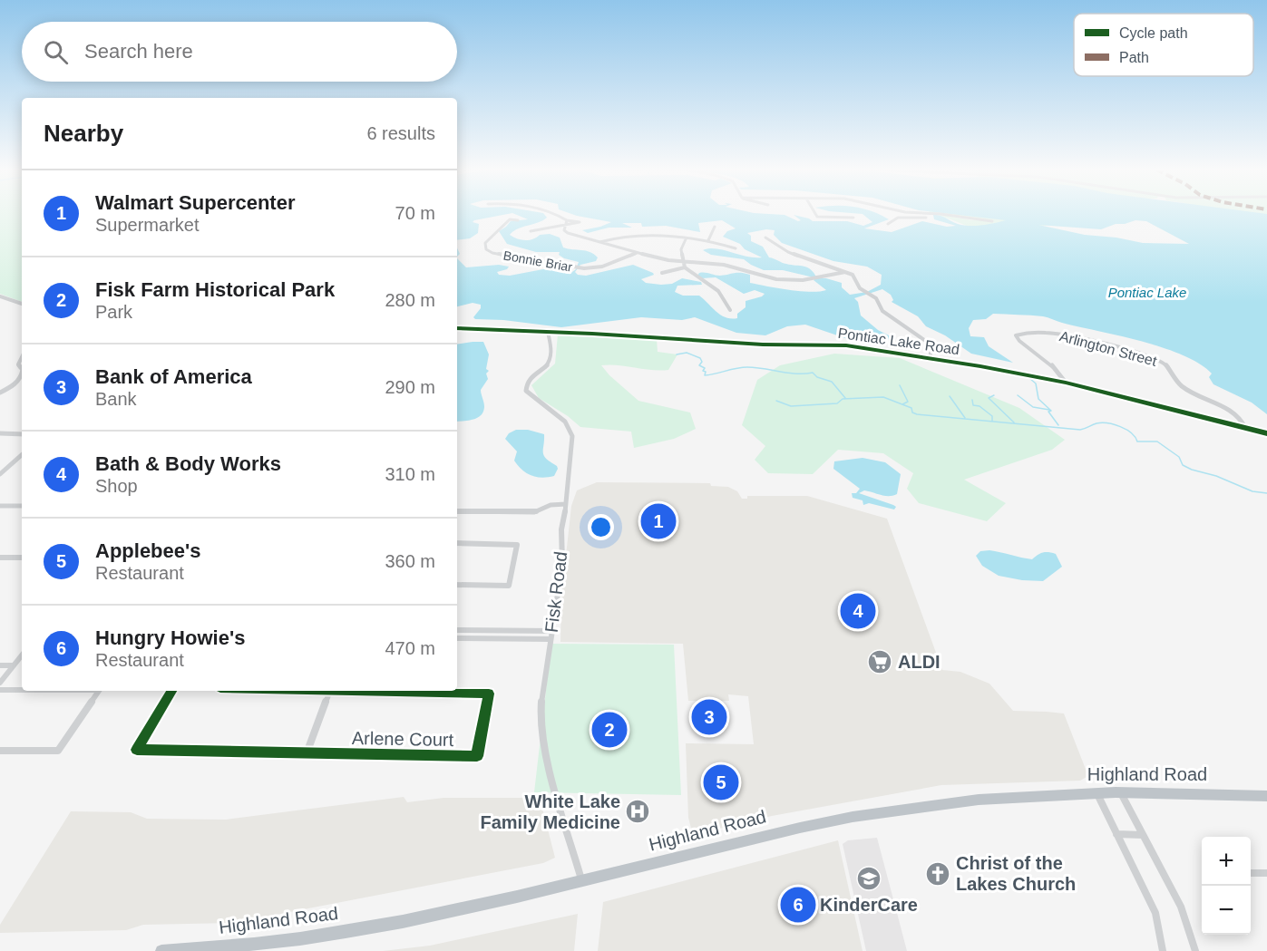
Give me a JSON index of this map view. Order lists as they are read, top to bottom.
{
  "streets": {
    "highway": ["Highland Road"],
    "street": [
      "Bonnie Briar",
      "Pontiac Lake Road",
      "Arlington Street",
      "Fisk Road",
      "Arlene Court"
    ]
  },
  "crossings": [
    ["Pontiac Lake Road", "Arlington Street"],
    ["Pontiac Lake Road", "Fisk Road"],
    ["Fisk Road", "Highland Road"]
  ],
  "water": ["Pontiac Lake"],
  "places": {
    "supermarket": ["ALDI"],
    "hospital": ["White Lake Family Medicine"],
    "church": ["Christ of the Lakes Church"],
    "school or university": ["KinderCare"]
  },
  "legend": ["Cycle path", "Path"],
  "page": {
    "search": "Search here",
    "heading": ["Nearby", "6 results"],
    "list": [
      {
        "mark": "1",
        "name": "Walmart Supercenter",
        "note": "Supermarket",
        "value": "70 m"
      },
      {
        "mark": "2",
        "name": "Fisk Farm Historical Park",
        "note": "Park",
        "value": "280 m"
      },
      {
        "mark": "3",
        "name": "Bank of America",
        "note": "Bank",
        "value": "290 m"
      },
      {
        "mark": "4",
        "name": "Bath & Body Works",
        "note": "Shop",
        "value": "310 m"
      },
      {
        "mark": "5",
        "name": "Applebee's",
        "note": "Restaurant",
        "value": "360 m"
      },
      {
        "mark": "6",
        "name": "Hungry Howie's",
        "note": "Restaurant",
        "value": "470 m"
      }
    ],
    "pins": [
      "1",
      "4",
      "3",
      "2",
      "5",
      "6"
    ],
    "map_buttons": ["+", "−"]
  }
}
